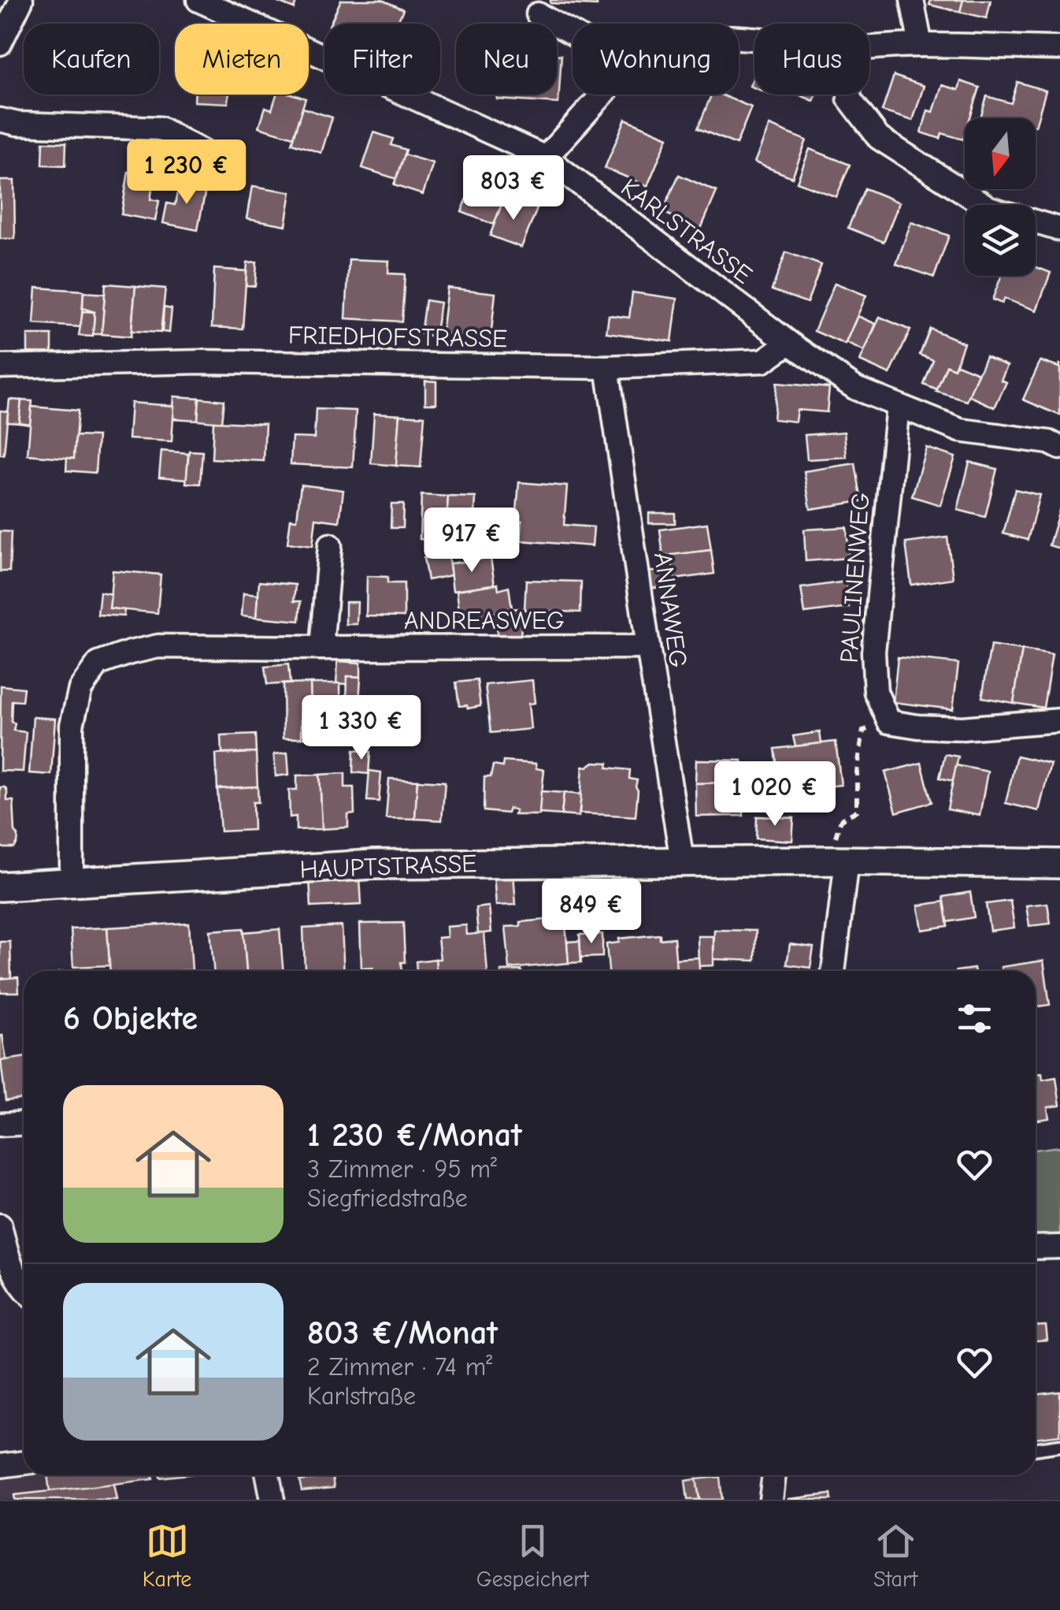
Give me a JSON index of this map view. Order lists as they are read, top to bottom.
{
  "streets": {
    "street": [
      "KARLSTRASSE",
      "FRIEDHOFSTRASSE",
      "PAULINENWEG",
      "ANNAWEG",
      "ANDREASWEG",
      "HAUPTSTRASSE"
    ]
  },
  "crossings": [
    ["KARLSTRASSE", "FRIEDHOFSTRASSE"],
    ["KARLSTRASSE", "PAULINENWEG"],
    ["FRIEDHOFSTRASSE", "ANNAWEG"],
    ["ANNAWEG", "ANDREASWEG"],
    ["ANNAWEG", "HAUPTSTRASSE"],
    ["ANDREASWEG", "HAUPTSTRASSE"]
  ],
  "north": "bottom",
  "page": {
    "chip": [
      "Kaufen",
      "Mieten",
      "Filter",
      "Neu",
      "Wohnung",
      "Haus"
    ],
    "price": [
      "1 230 €",
      "803 €",
      "917 €",
      "1 330 €",
      "1 020 €",
      "849 €"
    ],
    "heading": "6 Objekte",
    "list": [
      {
        "name": "1 230 €/Monat",
        "note": "3 Zimmer · 95 m² · Siegfriedstraße"
      },
      {
        "name": "803 €/Monat",
        "note": "2 Zimmer · 74 m² · Karlstraße"
      }
    ],
    "tabs": ["Karte", "Gespeichert", "Start"]
  }
}
